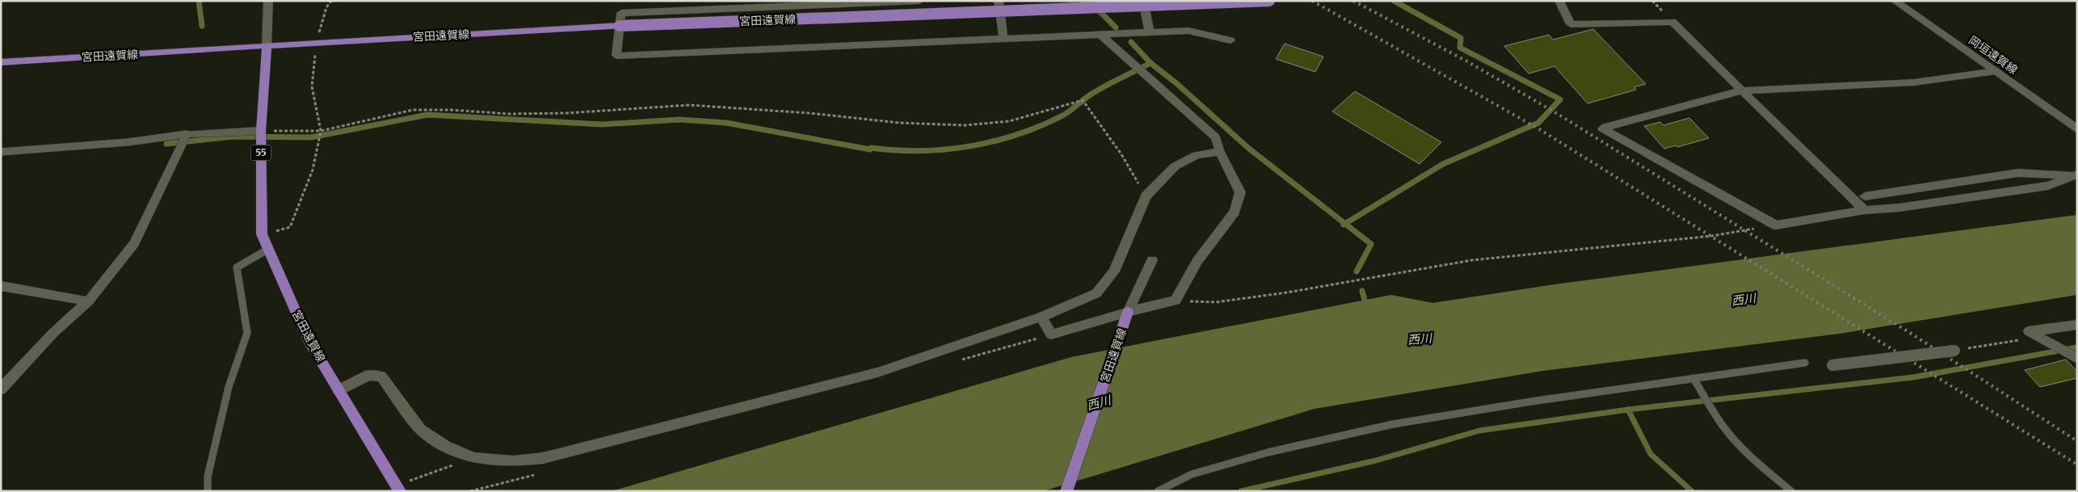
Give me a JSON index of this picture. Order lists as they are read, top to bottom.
{
  "streets": {
    "main road": ["宮田遠賀線", "55"],
    "street": ["岡垣遠賀線"]
  },
  "water": ["西川"]
}
